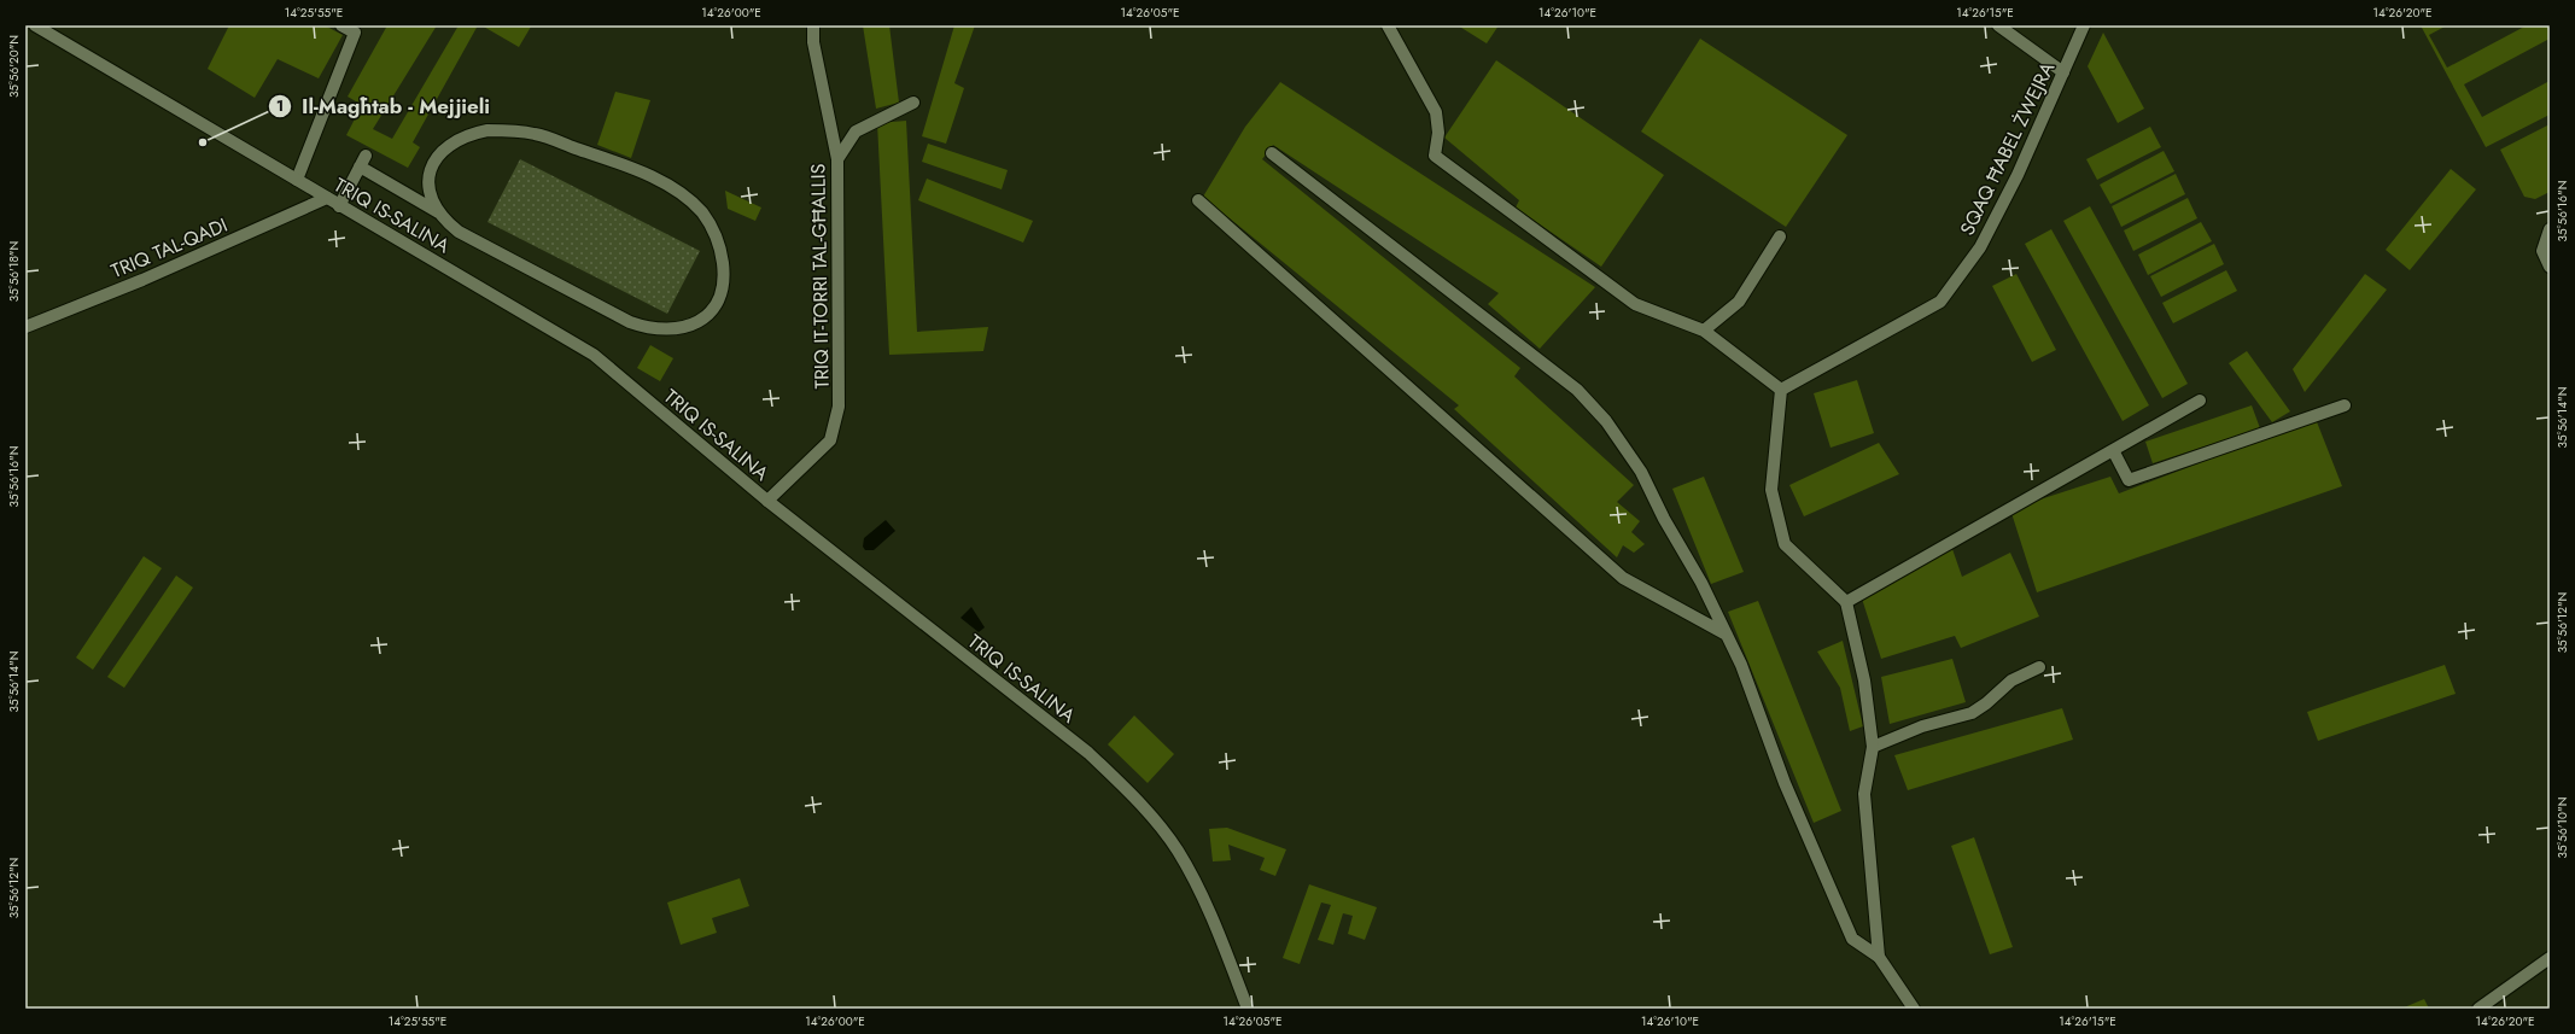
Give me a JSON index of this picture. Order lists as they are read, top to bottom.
{
  "streets": {
    "street": [
      "SQAQ ĦABEL ŻWEJRA",
      "TRIQ IS-SALINA",
      "TRIQ TAL-QADI",
      "TRIQ IT-TORRI TAL-GĦALLIS"
    ]
  },
  "crossings": [
    ["TRIQ IS-SALINA", "TRIQ TAL-QADI"],
    ["TRIQ IS-SALINA", "TRIQ IT-TORRI TAL-GĦALLIS"]
  ],
  "places": ["Il-Magħtab - Mejjieli"],
  "coordinates": [
    "14°25'55\"E",
    "14°26'00\"E",
    "14°26'05\"E",
    "14°26'10\"E",
    "14°26'15\"E",
    "14°26'20\"E",
    "35°56'20\"N",
    "35°56'16\"N",
    "35°56'18\"N",
    "35°56'14\"N",
    "35°56'12\"N",
    "35°56'10\"N"
  ]
}
